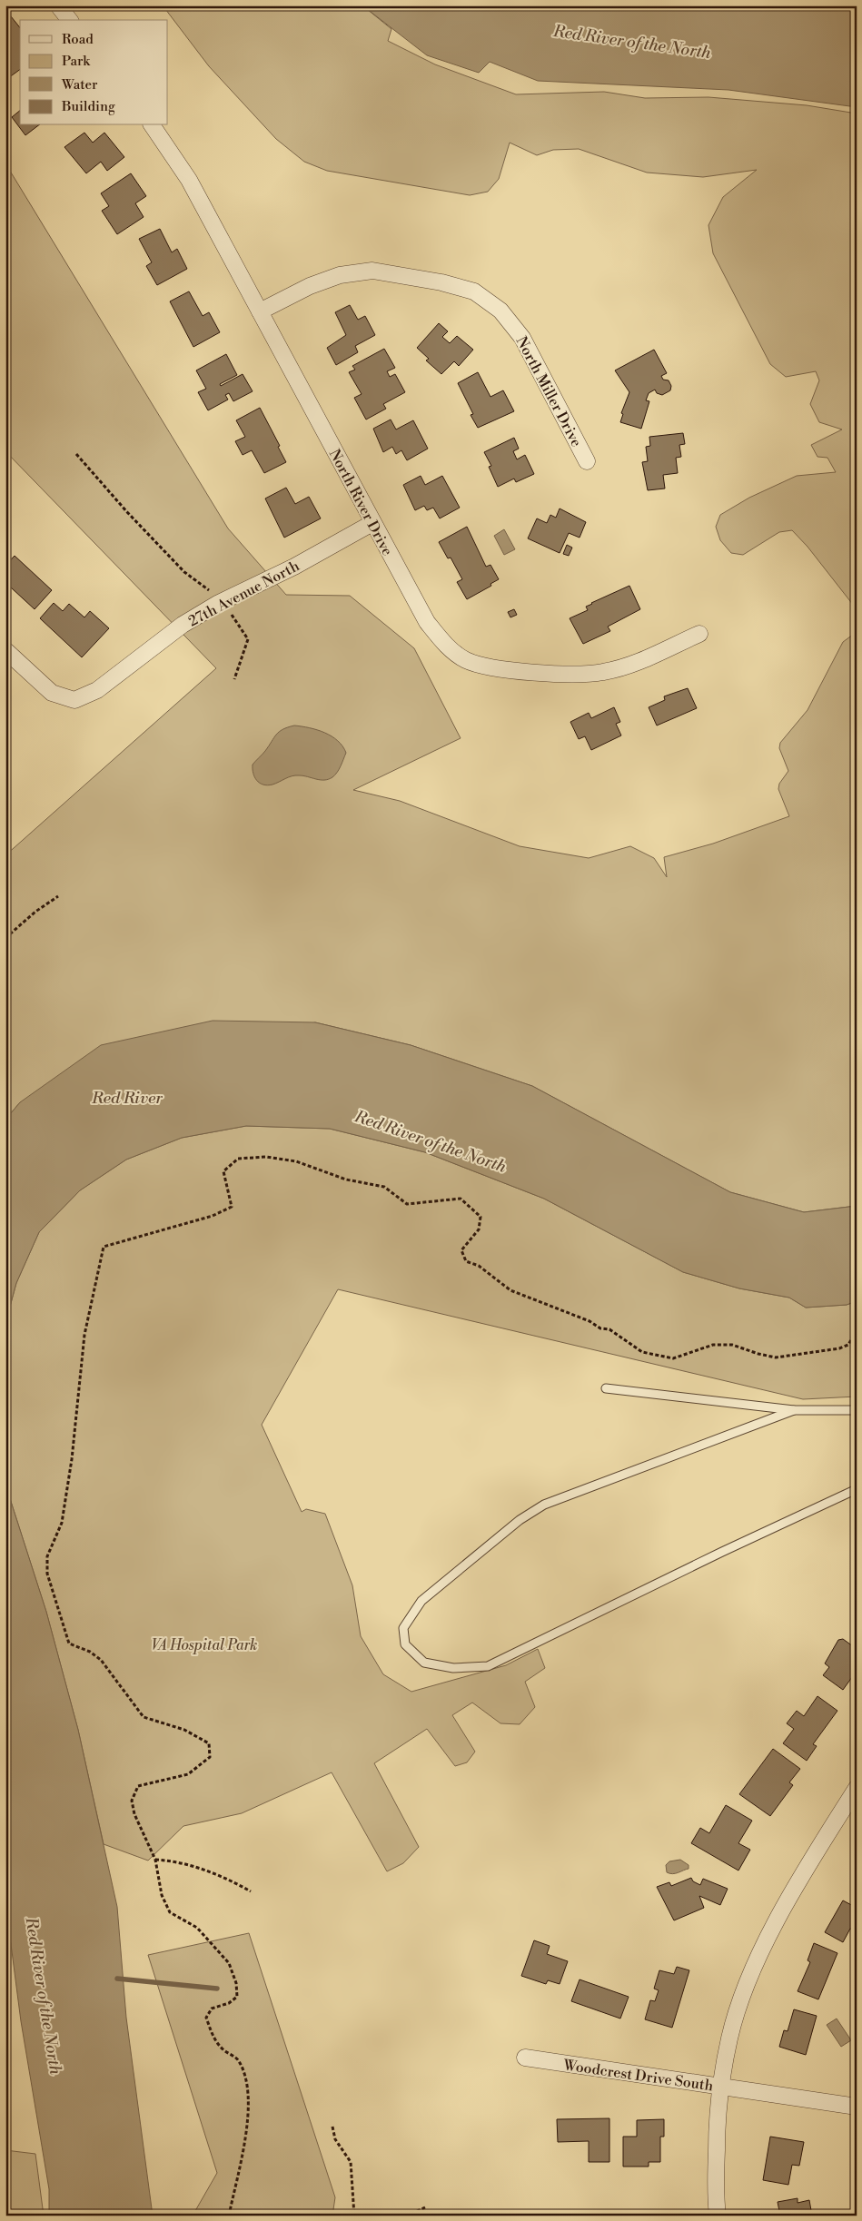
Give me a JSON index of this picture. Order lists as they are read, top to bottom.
{
  "streets": {
    "street": [
      "North Miller Drive",
      "North River Drive",
      "27th Avenue North",
      "Woodcrest Drive South"
    ]
  },
  "crossings": [
    ["North Miller Drive", "North River Drive"],
    ["North River Drive", "27th Avenue North"]
  ],
  "water": ["Red River of the North", "Red River"],
  "parks": ["VA Hospital Park"],
  "legend": [
    "Road",
    "Park",
    "Water",
    "Building"
  ]
}
